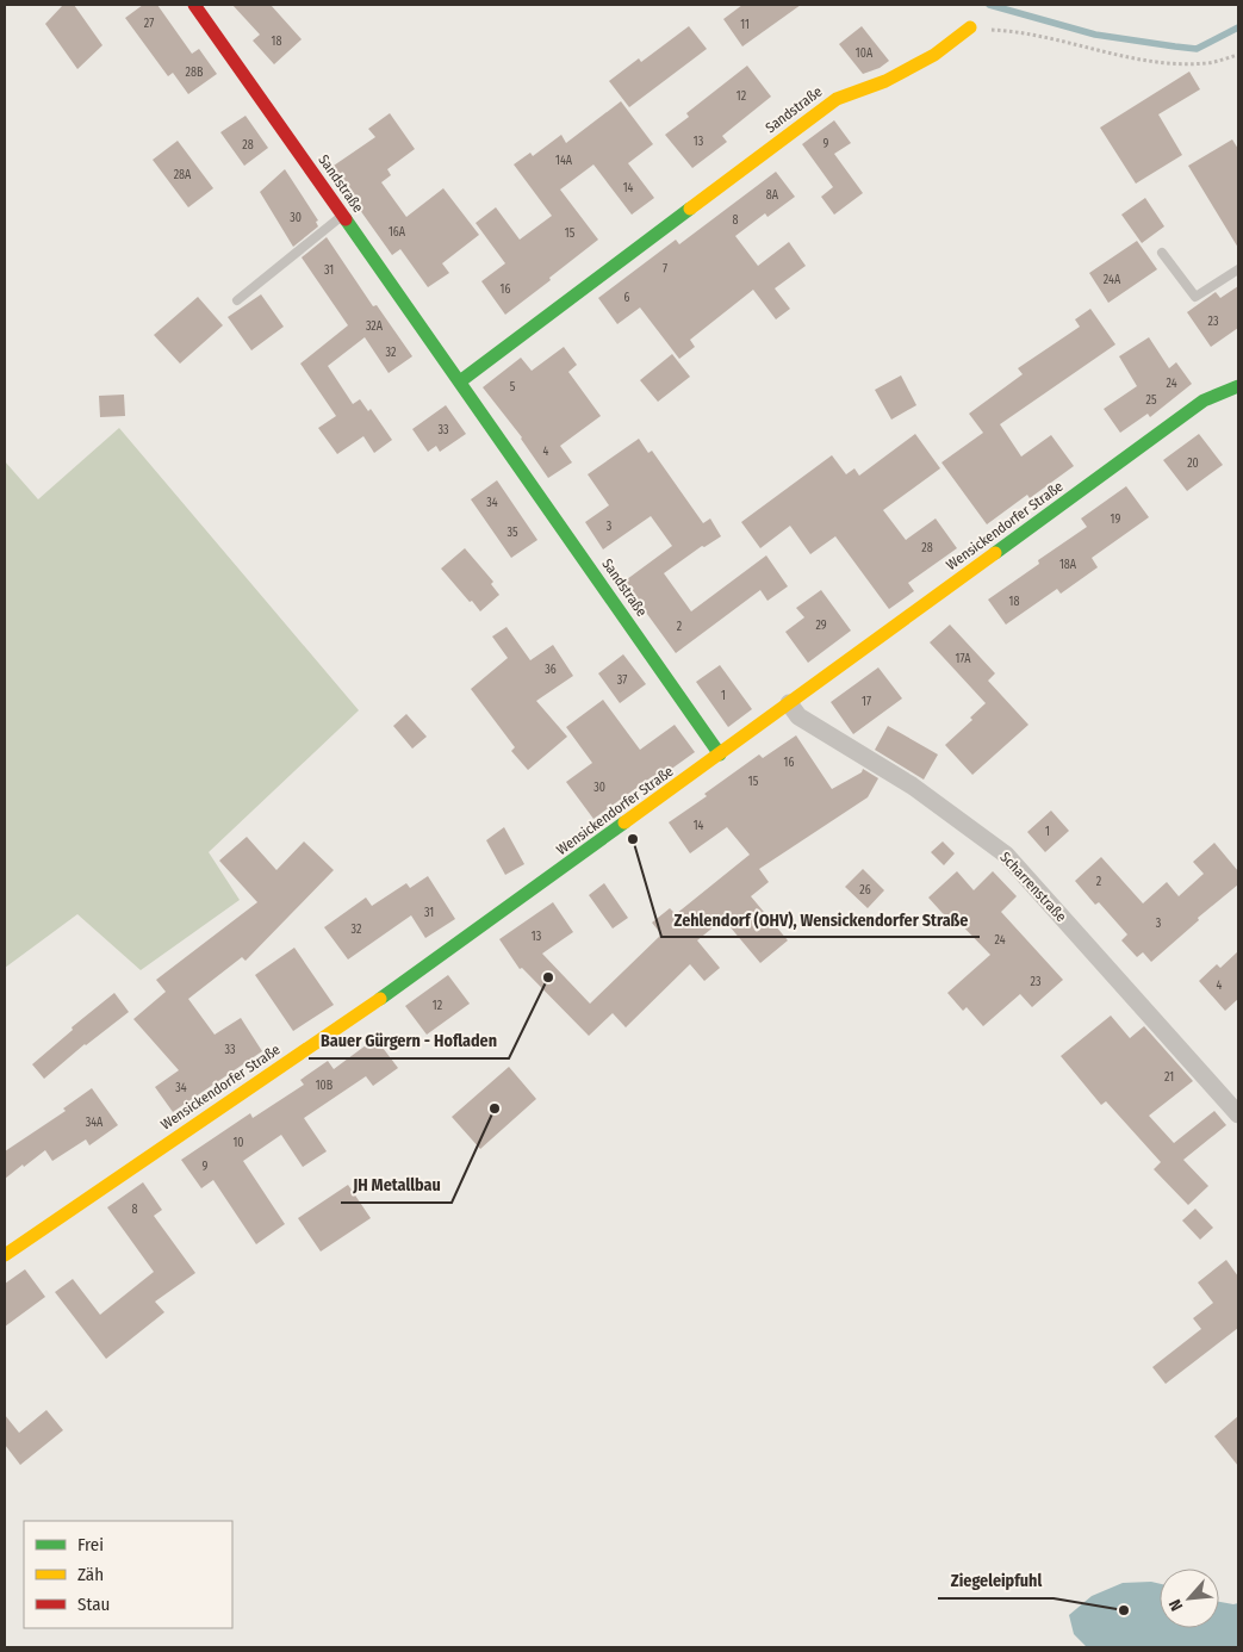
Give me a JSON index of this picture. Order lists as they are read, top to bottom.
{
  "streets": {
    "street": ["Sandstraße", "Wensickendorfer Straße", "Scharrenstraße"]
  },
  "crossings": [
    ["Sandstraße", "Wensickendorfer Straße"],
    ["Wensickendorfer Straße", "Scharrenstraße"]
  ],
  "places": [
    "Zehlendorf (OHV), Wensickendorfer Straße",
    "Bauer Gürgern - Hofladen",
    "JH Metallbau",
    "Ziegeleipfuhl"
  ],
  "house_numbers": [
    "27",
    "11",
    "18",
    "10A",
    "28B",
    "12",
    "13",
    "9",
    "28",
    "14A",
    "28A",
    "14",
    "8A",
    "30",
    "8",
    "16A",
    "15",
    "7",
    "31",
    "24A",
    "16",
    "6",
    "23",
    "32A",
    "32",
    "24",
    "5",
    "25",
    "33",
    "4",
    "20",
    "34",
    "19",
    "3",
    "35",
    "28",
    "18A",
    "18",
    "29",
    "2",
    "17A",
    "36",
    "37",
    "1",
    "17",
    "16",
    "15",
    "30",
    "14",
    "1",
    "2",
    "26",
    "31",
    "3",
    "32",
    "13",
    "24",
    "23",
    "4",
    "12",
    "33",
    "21",
    "10B",
    "34",
    "34A",
    "10",
    "9",
    "8"
  ],
  "legend": ["Frei", "Zäh", "Stau"],
  "north": "bottom left"
}
